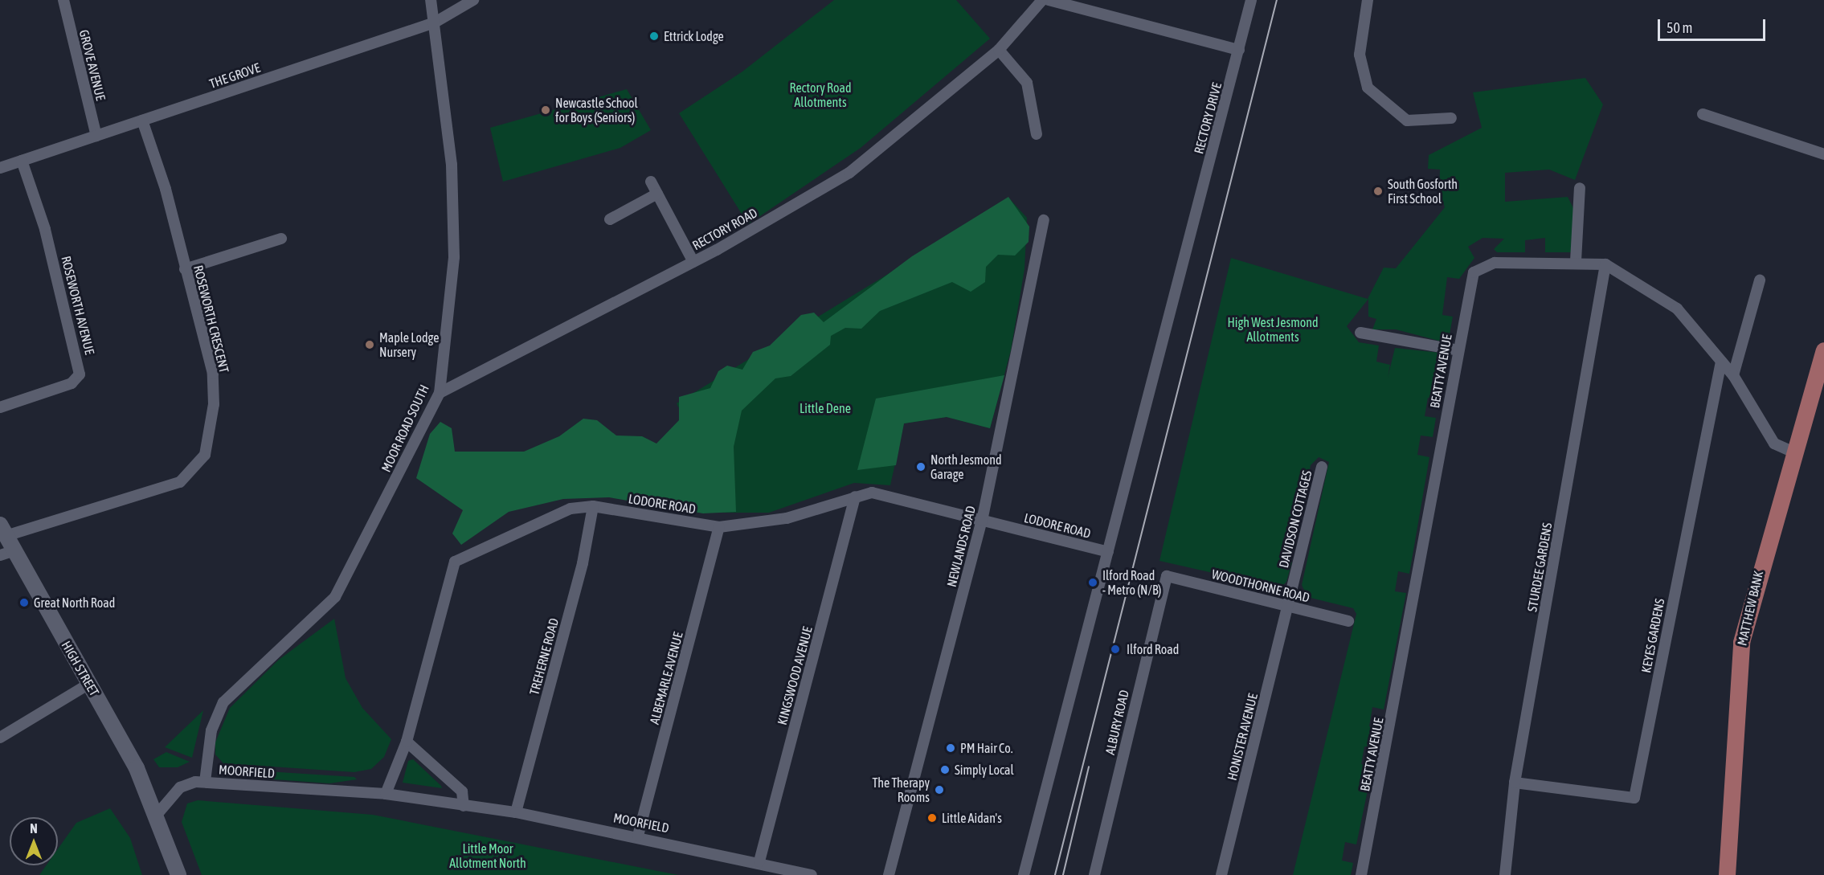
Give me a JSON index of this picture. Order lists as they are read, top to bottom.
{
  "streets": {
    "main road": ["MATTHEW BANK", "HIGH STREET"],
    "street": [
      "GROVE AVENUE",
      "THE GROVE",
      "RECTORY DRIVE",
      "RECTORY ROAD",
      "ROSEWORTH AVENUE",
      "ROSEWORTH CRESCENT",
      "BEATTY AVENUE",
      "MOOR ROAD SOUTH",
      "LODORE ROAD",
      "DAVIDSON COTTAGES",
      "NEWLANDS ROAD",
      "STURDEE GARDENS",
      "WOODTHORNE ROAD",
      "KEYES GARDENS",
      "TREHERNE ROAD",
      "KINGSWOOD AVENUE",
      "ALBEMARLE AVENUE",
      "ALBURY ROAD",
      "HONISTER AVENUE",
      "MOORFIELD"
    ]
  },
  "crossings": [
    ["GROVE AVENUE", "THE GROVE"],
    ["THE GROVE", "ROSEWORTH AVENUE"],
    ["THE GROVE", "ROSEWORTH CRESCENT"],
    ["THE GROVE", "MOOR ROAD SOUTH"],
    ["RECTORY DRIVE", "LODORE ROAD"],
    ["RECTORY ROAD", "MOOR ROAD SOUTH"],
    ["ROSEWORTH CRESCENT", "HIGH STREET"],
    ["BEATTY AVENUE", "STURDEE GARDENS"],
    ["BEATTY AVENUE", "MATTHEW BANK"],
    ["BEATTY AVENUE", "KEYES GARDENS"],
    ["MOOR ROAD SOUTH", "MOORFIELD"],
    ["LODORE ROAD", "NEWLANDS ROAD"],
    ["LODORE ROAD", "TREHERNE ROAD"],
    ["LODORE ROAD", "KINGSWOOD AVENUE"],
    ["LODORE ROAD", "ALBEMARLE AVENUE"],
    ["LODORE ROAD", "MOORFIELD"],
    ["DAVIDSON COTTAGES", "WOODTHORNE ROAD"],
    ["DAVIDSON COTTAGES", "HONISTER AVENUE"],
    ["STURDEE GARDENS", "KEYES GARDENS"],
    ["WOODTHORNE ROAD", "ALBURY ROAD"],
    ["WOODTHORNE ROAD", "HONISTER AVENUE"],
    ["TREHERNE ROAD", "MOORFIELD"],
    ["HIGH STREET", "MOORFIELD"],
    ["KINGSWOOD AVENUE", "MOORFIELD"],
    ["ALBEMARLE AVENUE", "MOORFIELD"]
  ],
  "parks": [
    "Rectory Road Allotments",
    "High West Jesmond Allotments",
    "Little Dene",
    "Little Moor Allotment North"
  ],
  "places": [
    "Ettrick Lodge",
    "Newcastle School for Boys (Seniors)",
    "South Gosforth First School",
    "Maple Lodge Nursery",
    "North Jesmond Garage",
    "Ilford Road - Metro (N/B)",
    "Great North Road",
    "Ilford Road",
    "PM Hair Co.",
    "Simply Local",
    "The Therapy Rooms",
    "Little Aidan's"
  ],
  "scale_bar": "50 m",
  "north": "top"
}
